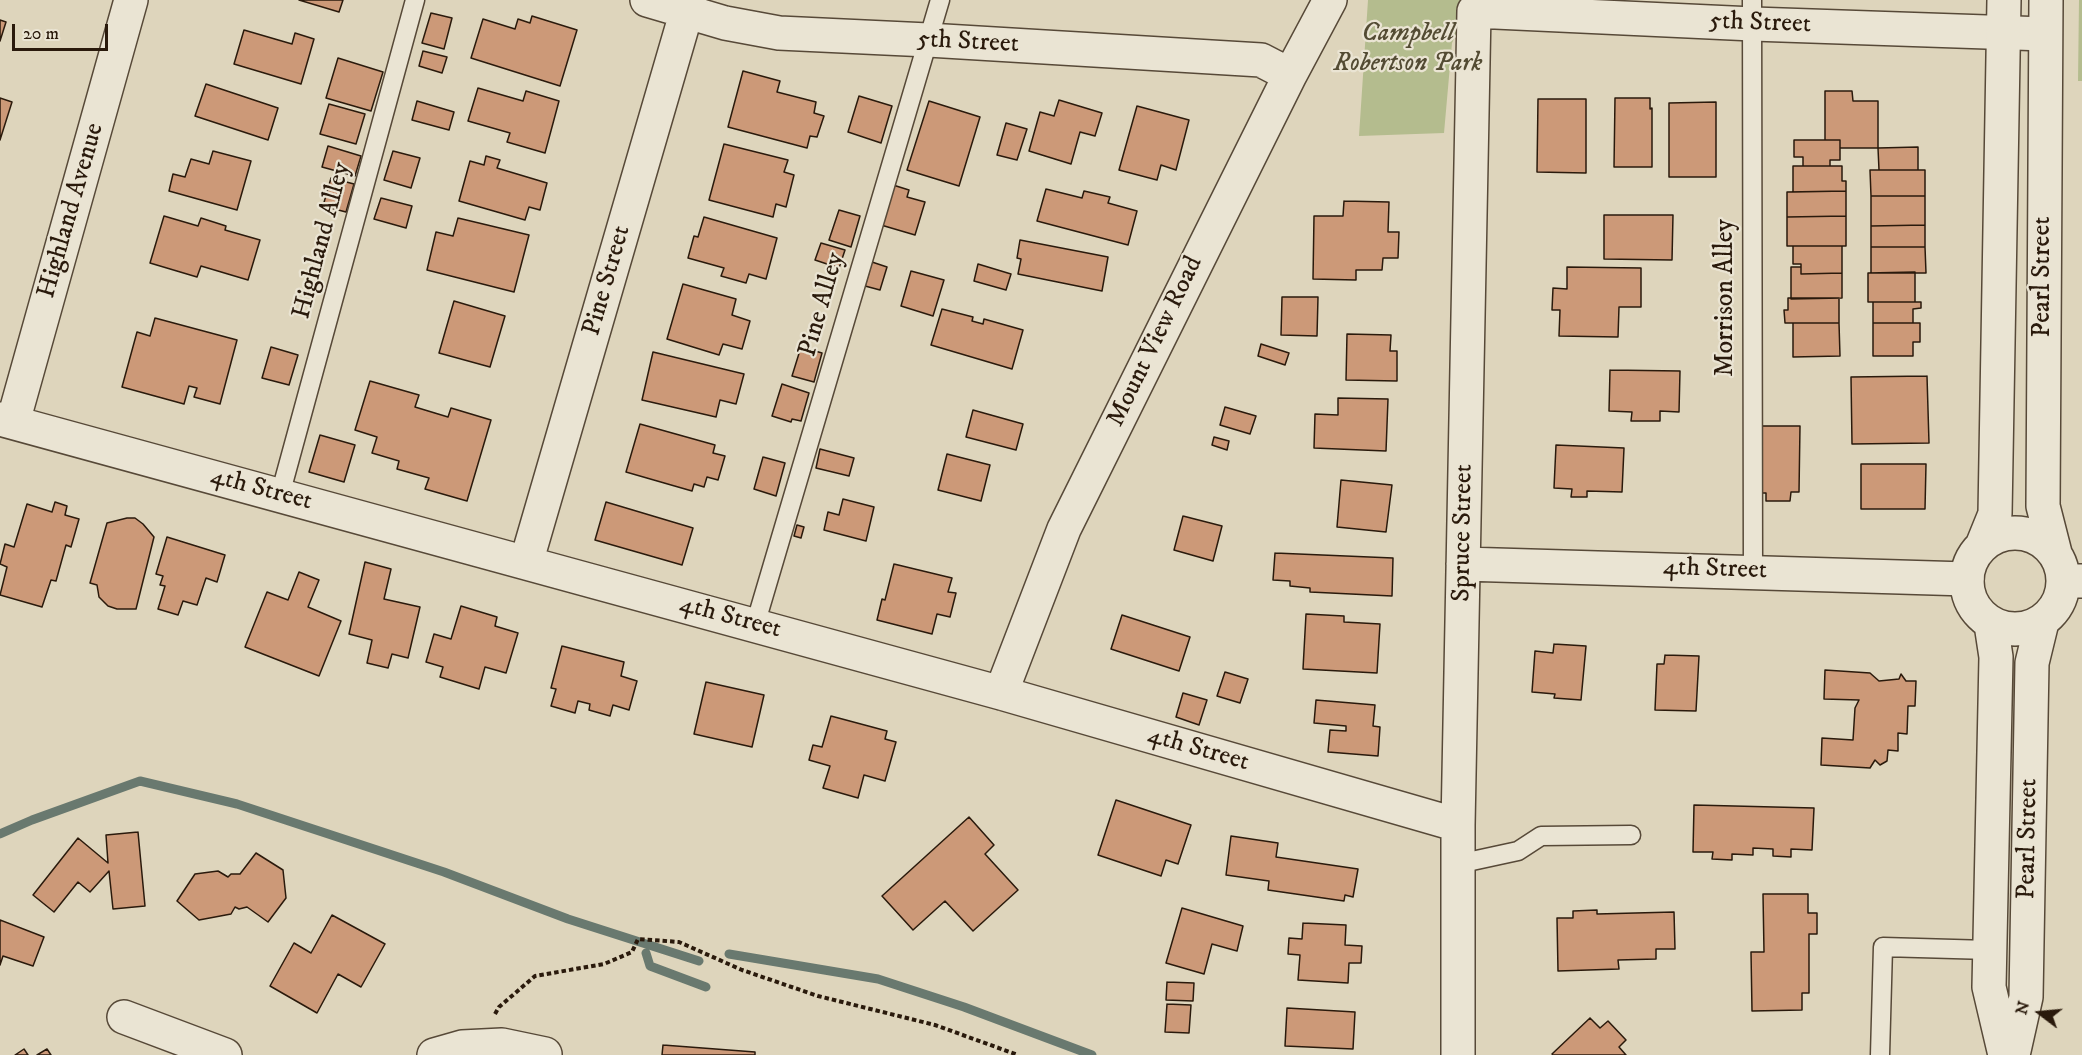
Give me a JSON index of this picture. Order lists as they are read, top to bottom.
{
  "streets": {
    "street": [
      "5th Street",
      "Highland Avenue",
      "Pearl Street",
      "Pine Street",
      "Mount View Road",
      "4th Street",
      "Spruce Street"
    ],
    "lane": ["Highland Alley", "Morrison Alley", "Pine Alley"]
  },
  "crossings": [
    ["5th Street", "Pearl Street"],
    ["5th Street", "Pine Street"],
    ["5th Street", "Morrison Alley"],
    ["5th Street", "Pine Alley"],
    ["5th Street", "Mount View Road"],
    ["5th Street", "Spruce Street"],
    ["Highland Avenue", "4th Street"],
    ["Highland Alley", "4th Street"],
    ["Pearl Street", "4th Street"],
    ["Pine Street", "4th Street"],
    ["Morrison Alley", "4th Street"],
    ["Pine Alley", "4th Street"],
    ["Mount View Road", "4th Street"],
    ["4th Street", "Spruce Street"]
  ],
  "parks": ["Campbell Robertson Park"],
  "scale_bar": "20 m",
  "north": "left"
}
